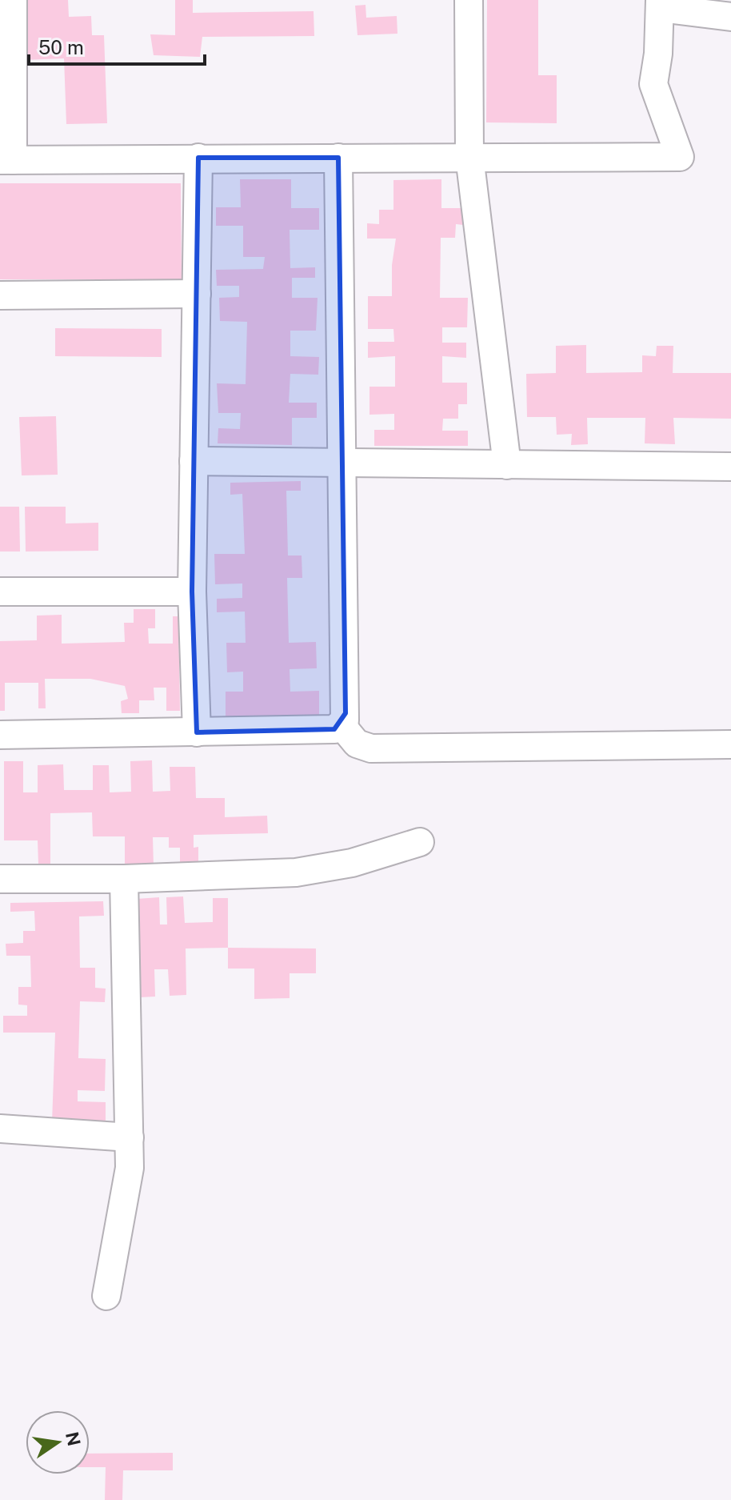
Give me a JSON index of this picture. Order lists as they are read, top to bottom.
{
  "scale_bar": "50 m",
  "north": "right"
}
